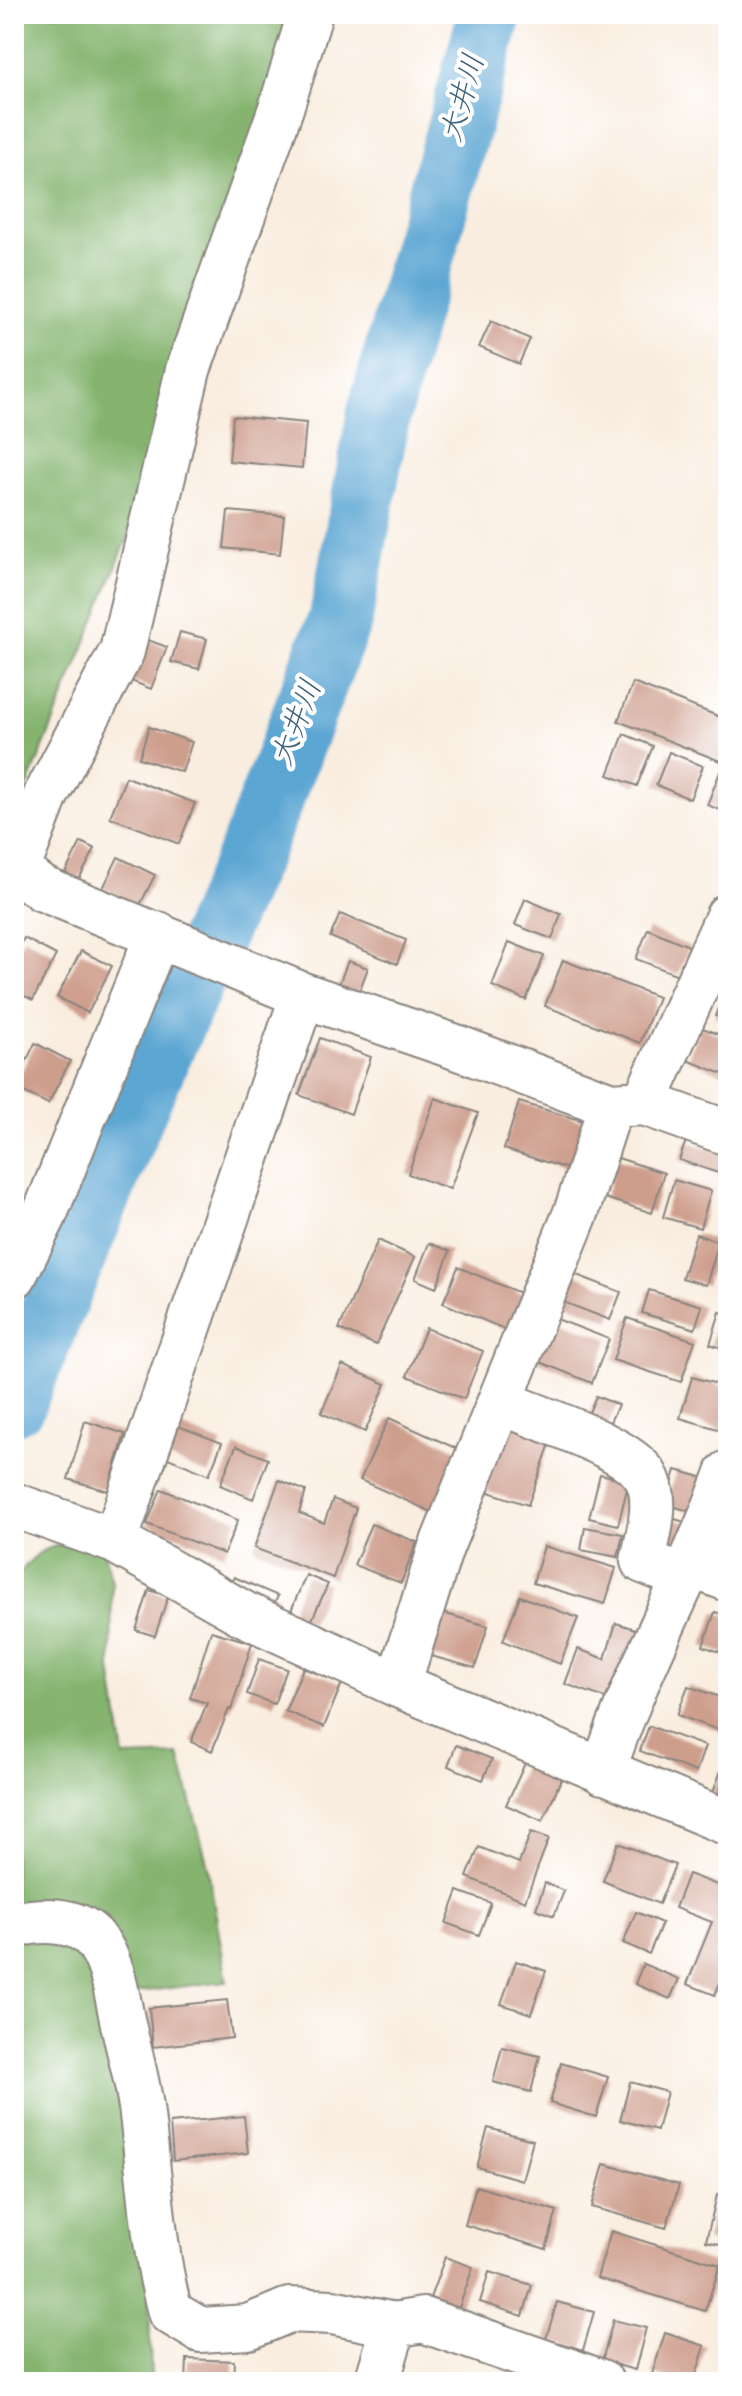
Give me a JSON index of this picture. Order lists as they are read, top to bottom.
{
  "water": ["大井川"]
}
